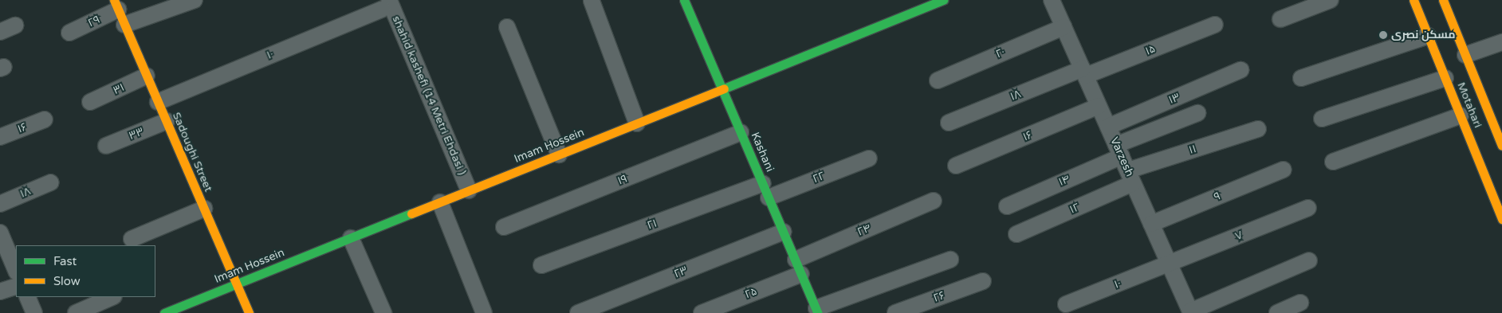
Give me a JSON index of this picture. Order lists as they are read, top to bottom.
{
  "streets": {
    "street": [
      "۲۹",
      "۱۵",
      "۲۰",
      "۱۰",
      "۳۱",
      "shahid kashefi (14 Metri Ehdasi )",
      "۱۸",
      "۱۳",
      "Motahari",
      "۱۶",
      "۳۳",
      "Imam Hossein",
      "۱۱",
      "Sadoughi Street",
      "Kashani",
      "Varzesh",
      "۲۲",
      "۱۹",
      "۱۴",
      "۹",
      "۱۲",
      "۲۱",
      "۲۴",
      "۷",
      "۲۳",
      "۲۵",
      "۲۶"
    ]
  },
  "crossings": [
    ["۲۹", "Sadoughi Street"],
    ["۱۵", "۱۸"],
    ["۱۵", "Varzesh"],
    ["۲۰", "Varzesh"],
    ["۱۰", "shahid kashefi (14 Metri Ehdasi )"],
    ["۱۰", "Sadoughi Street"],
    ["۱۰", "Varzesh"],
    ["۱۰", "۷"],
    ["۳۱", "Sadoughi Street"],
    ["shahid kashefi (14 Metri Ehdasi )", "Imam Hossein"],
    ["۱۸", "Varzesh"],
    ["۱۳", "Varzesh"],
    ["۱۶", "Varzesh"],
    ["۳۳", "Sadoughi Street"],
    ["Imam Hossein", "Sadoughi Street"],
    ["Imam Hossein", "Kashani"],
    ["۱۱", "Varzesh"],
    ["۱۱", "۱۴"],
    ["۱۱", "۱۲"],
    ["Kashani", "۲۲"],
    ["Kashani", "۱۹"],
    ["Kashani", "۲۱"],
    ["Kashani", "۲۴"],
    ["Kashani", "۲۳"],
    ["Kashani", "۲۵"],
    ["Varzesh", "۱۴"],
    ["Varzesh", "۹"],
    ["Varzesh", "۱۲"],
    ["Varzesh", "۷"],
    ["۱۴", "۱۲"],
    ["۲۴", "۲۵"]
  ],
  "places": ["مسکن نصری"],
  "legend": ["Fast", "Slow"]
}
